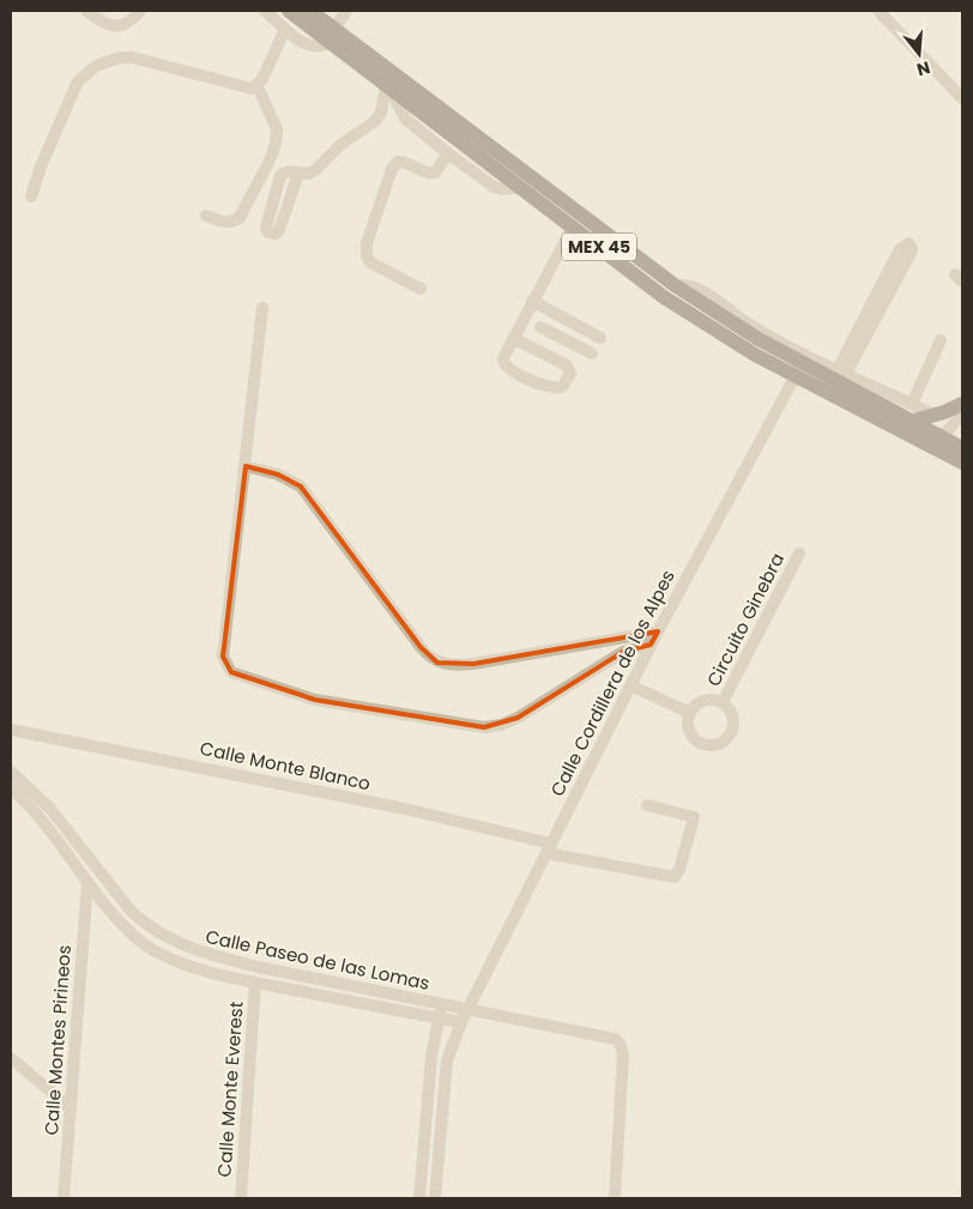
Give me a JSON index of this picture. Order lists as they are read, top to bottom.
{
  "streets": {
    "main road": ["MEX 45"],
    "street": [
      "Circuito Ginebra",
      "Calle Cordillera de los Alpes",
      "Calle Monte Blanco",
      "Calle Paseo de las Lomas",
      "Calle Montes Pirineos",
      "Calle Monte Everest"
    ]
  },
  "crossings": [
    ["MEX 45", "Calle Cordillera de los Alpes"],
    ["Calle Cordillera de los Alpes", "Calle Monte Blanco"],
    ["Calle Cordillera de los Alpes", "Calle Paseo de las Lomas"],
    ["Calle Paseo de las Lomas", "Calle Montes Pirineos"],
    ["Calle Paseo de las Lomas", "Calle Monte Everest"]
  ],
  "north": "bottom"
}
